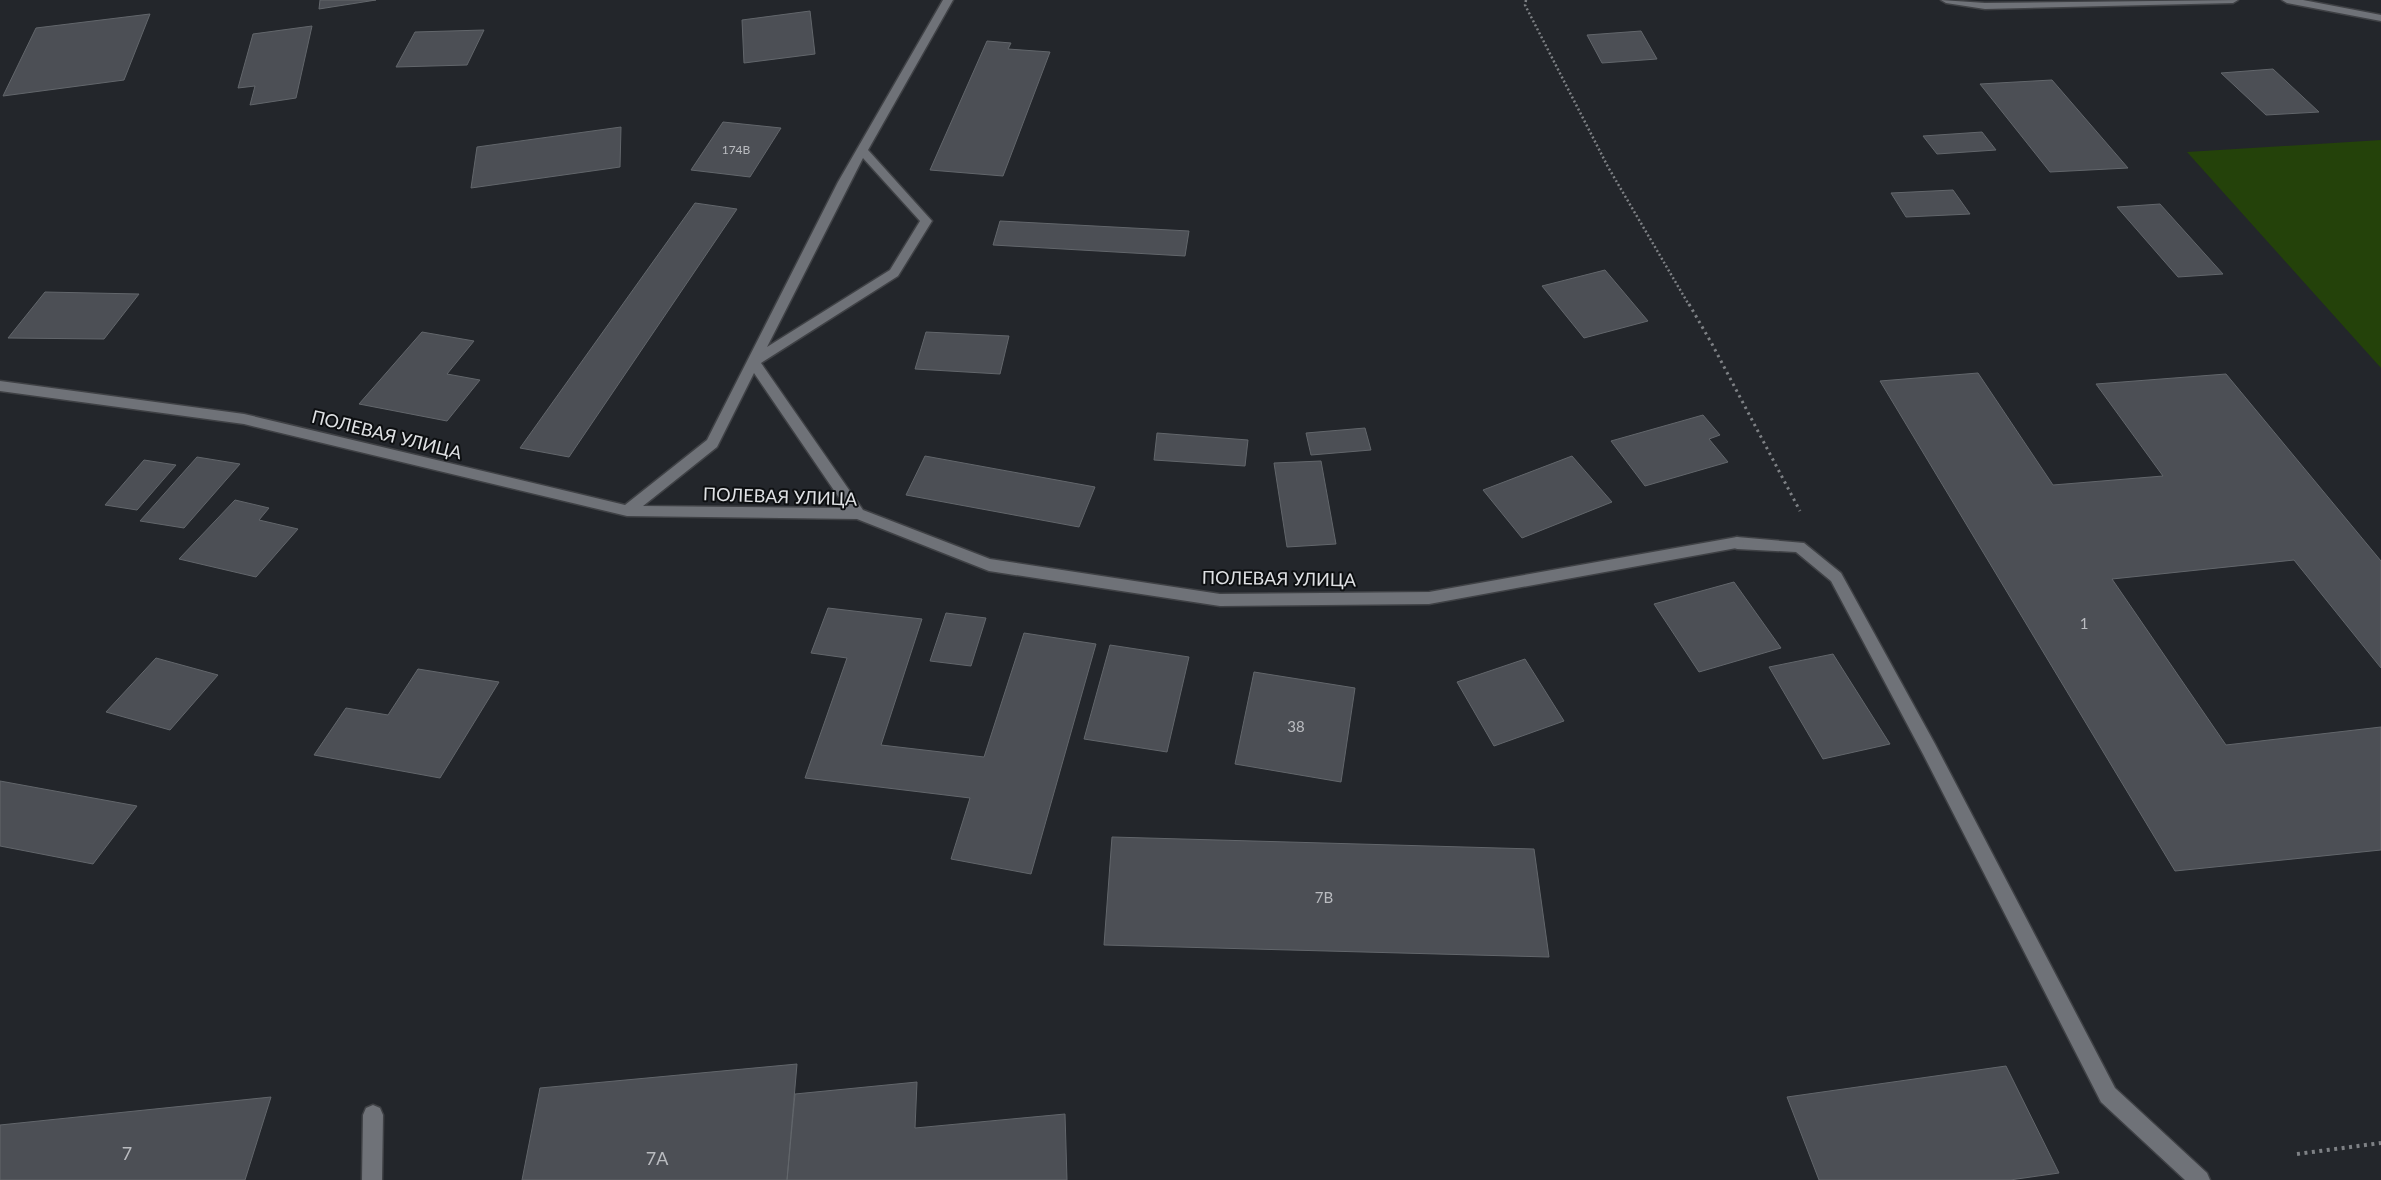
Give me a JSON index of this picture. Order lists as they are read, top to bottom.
{
  "streets": {
    "street": ["ПОЛЕВАЯ УЛИЦА"]
  },
  "house_numbers": [
    "174В",
    "1",
    "38",
    "7В",
    "7",
    "7А"
  ]
}
